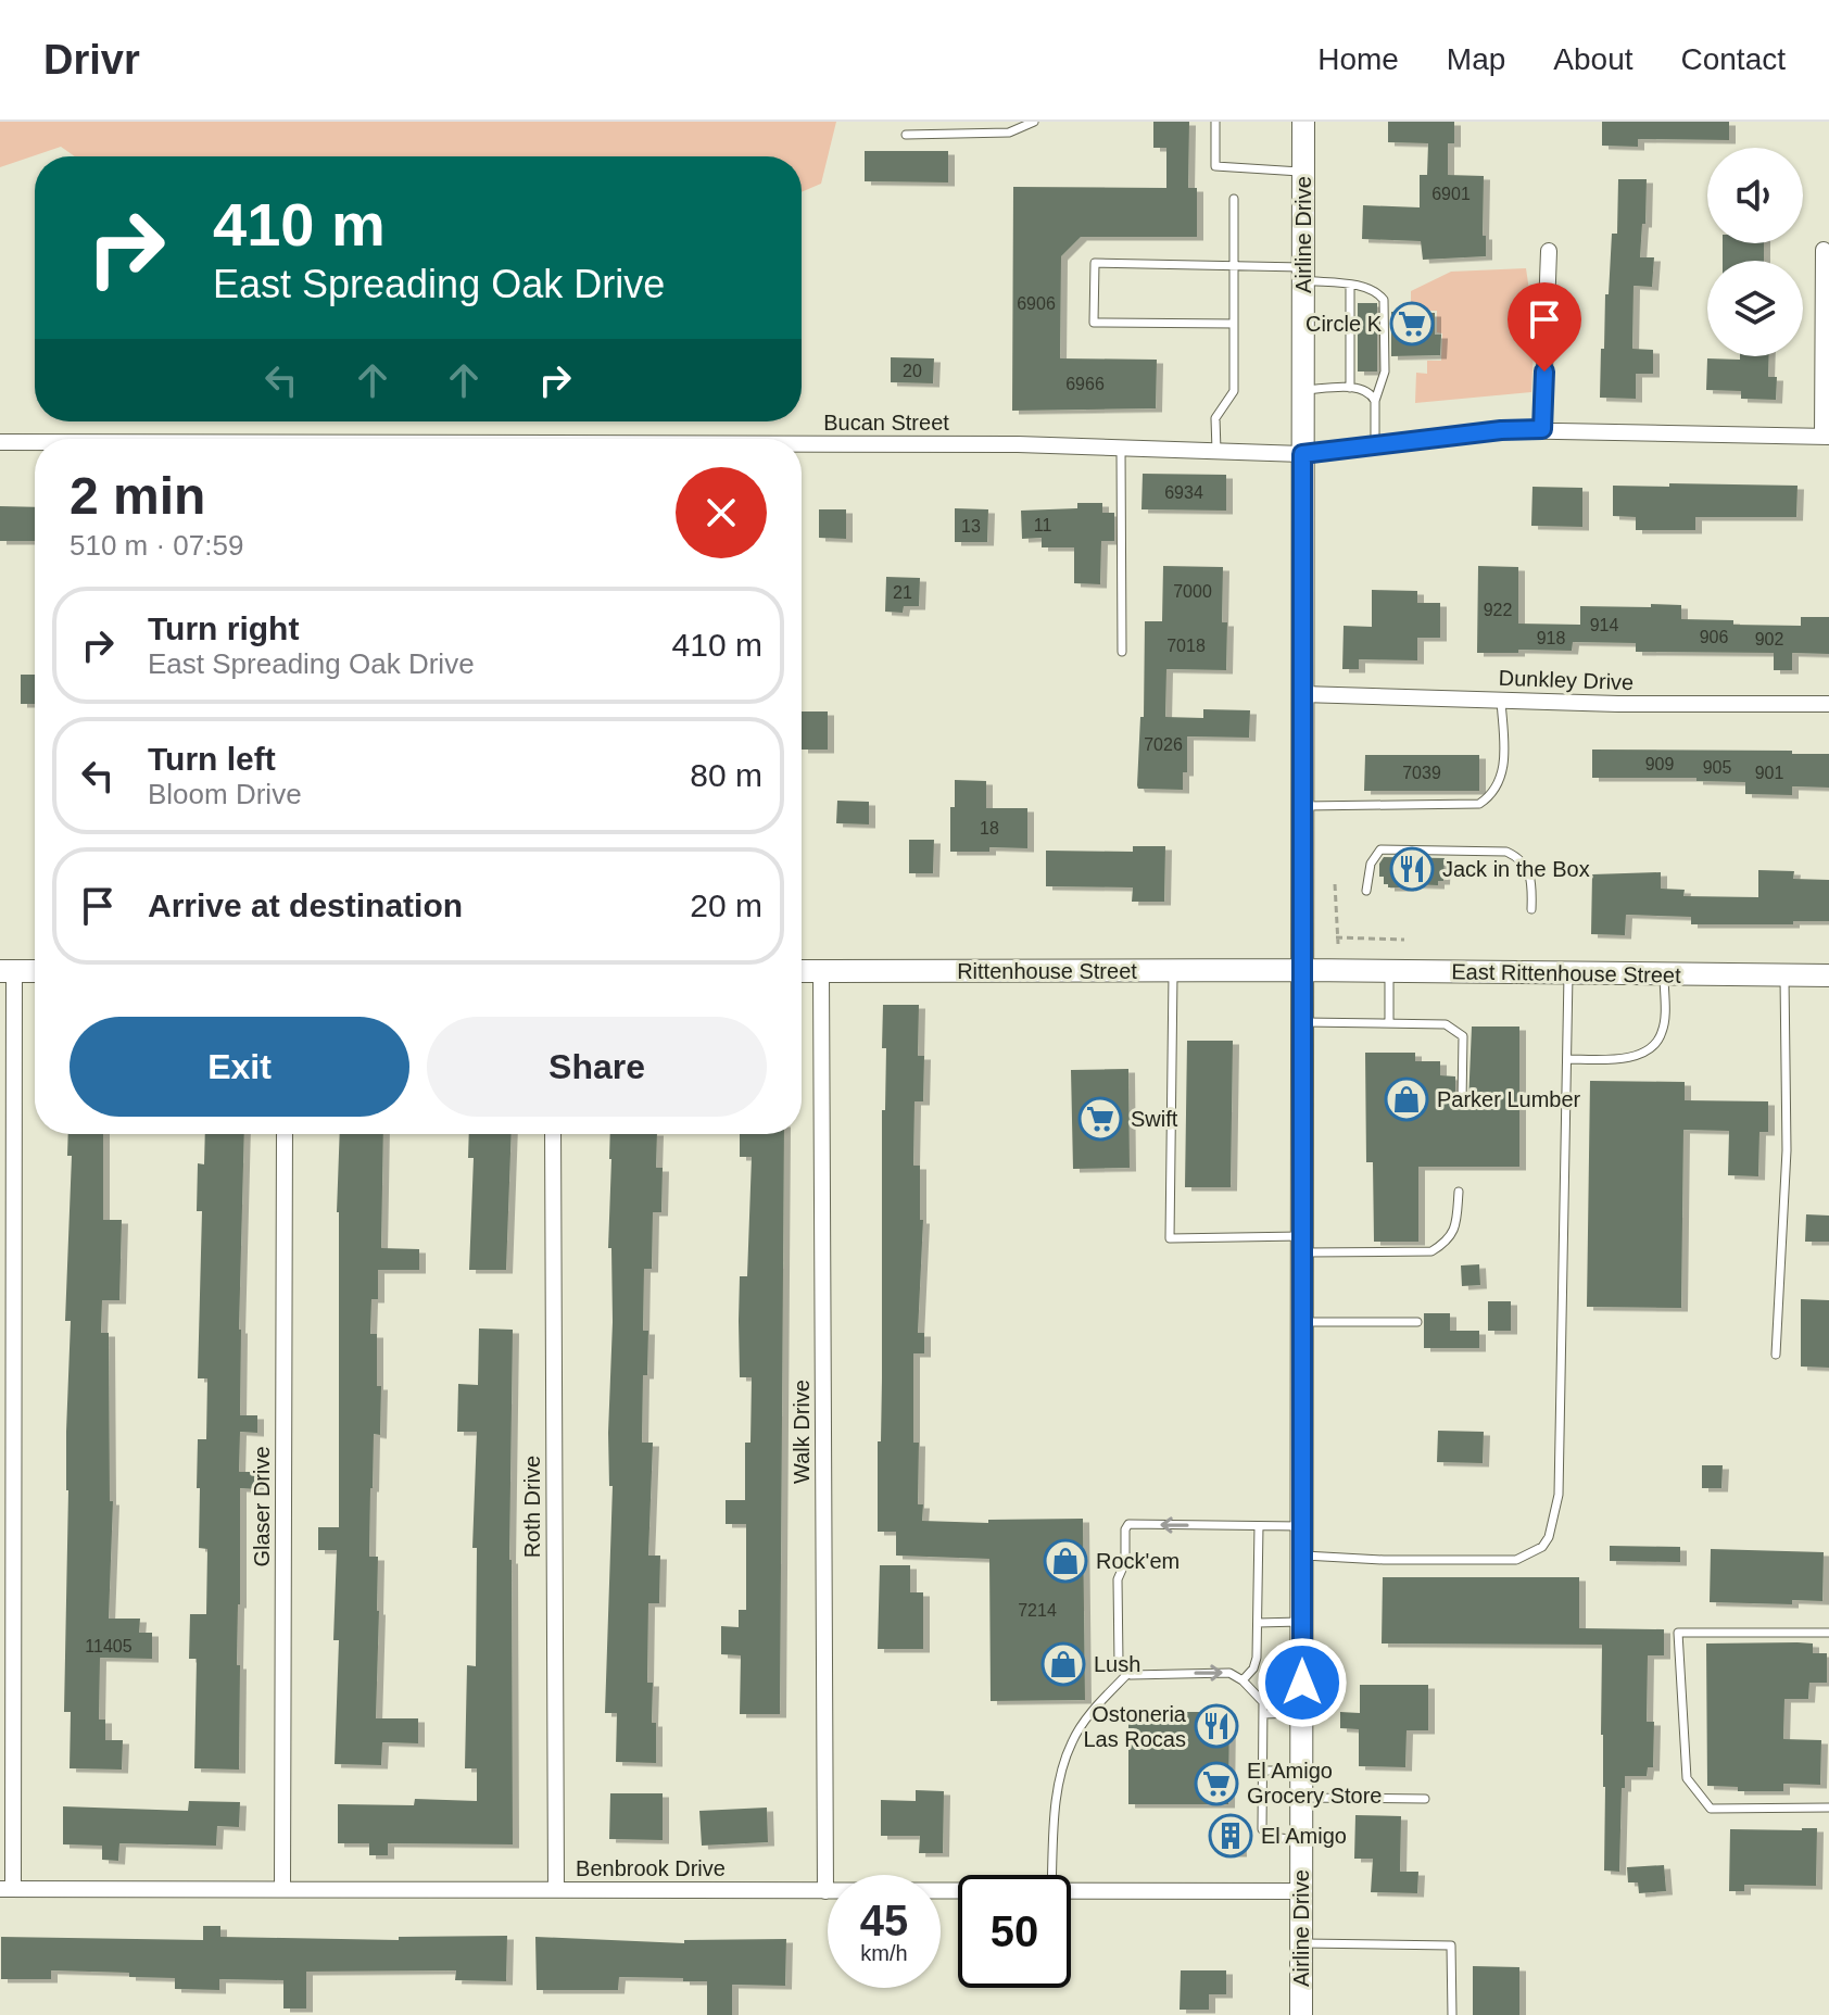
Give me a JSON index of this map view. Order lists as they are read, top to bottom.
{
  "streets": {
    "main road": ["Airline Drive", "Rittenhouse Street", "East Rittenhouse Street"],
    "street": [
      "Bucan Street",
      "Dunkley Drive",
      "Walk Drive",
      "Glaser Drive",
      "Roth Drive",
      "Benbrook Drive"
    ]
  },
  "crossings": [
    ["Airline Drive", "Bucan Street"],
    ["Airline Drive", "Dunkley Drive"],
    ["Airline Drive", "Rittenhouse Street"],
    ["Airline Drive", "East Rittenhouse Street"],
    ["Airline Drive", "Benbrook Drive"],
    ["Rittenhouse Street", "East Rittenhouse Street"],
    ["Rittenhouse Street", "Walk Drive"],
    ["Walk Drive", "Benbrook Drive"],
    ["Glaser Drive", "Benbrook Drive"],
    ["Roth Drive", "Benbrook Drive"]
  ],
  "places": {
    "supermarket": ["Circle K", "Swift", "El Amigo Grocery Store"],
    "restaurant": ["Jack in the Box", "Ostoneria Las Rocas"],
    "shop": ["Parker Lumber", "Rock'em", "Lush"],
    "building": ["El Amigo"]
  },
  "house_numbers": [
    "6901",
    "6906",
    "20",
    "6966",
    "6934",
    "11",
    "13",
    "7000",
    "21",
    "922",
    "914",
    "906",
    "918",
    "902",
    "7018",
    "7026",
    "909",
    "905",
    "7039",
    "901",
    "18",
    "7214",
    "11405"
  ],
  "page": {
    "header": "Drivr",
    "nav": [
      "Home",
      "Map",
      "About",
      "Contact"
    ],
    "turn": ["410 m", "East Spreading Oak Drive"],
    "heading": ["2 min", "510 m · 07:59"],
    "list": [
      {
        "name": "Turn right",
        "note": "East Spreading Oak Drive",
        "value": "410 m"
      },
      {
        "name": "Turn left",
        "note": "Bloom Drive",
        "value": "80 m"
      },
      {
        "name": "Arrive at destination",
        "value": "20 m"
      }
    ],
    "buttons": ["Exit", "Share"],
    "speed": "45 km/h",
    "limit": "50"
  }
}
